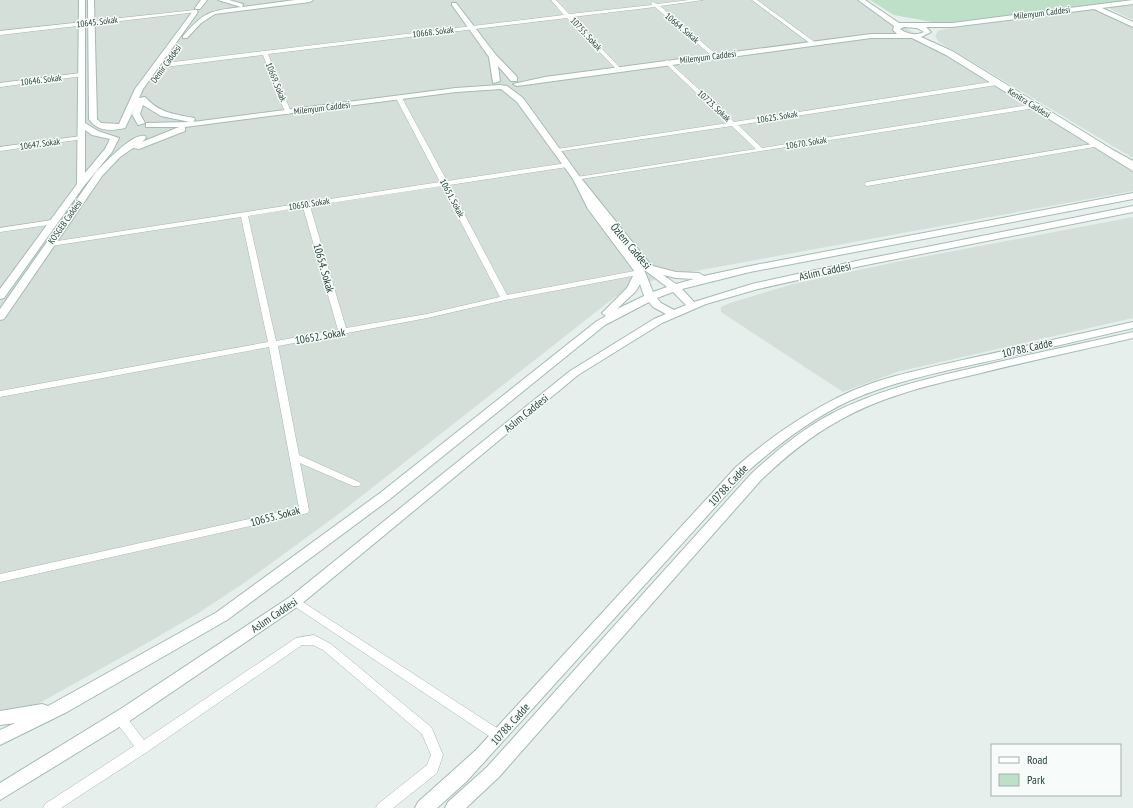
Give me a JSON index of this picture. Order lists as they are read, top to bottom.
{
  "streets": {
    "street": [
      "Milenyum Caddesi",
      "10645. Sokak",
      "10664. Sokak",
      "10668. Sokak",
      "10755. Sokak",
      "Demir Caddesi",
      "10646. Sokak",
      "10669. Sokak",
      "Kenitra Caddesi",
      "10723. Sokak",
      "10625. Sokak",
      "10670. Sokak",
      "10647. Sokak",
      "10651. Sokak",
      "10650. Sokak",
      "KOSGEB Caddesi",
      "Özlem Caddesi",
      "10654. Sokak",
      "Aslım Caddesi",
      "10652. Sokak",
      "10788. Cadde",
      "10653. Sokak"
    ]
  },
  "crossings": [
    ["Milenyum Caddesi", "10664. Sokak"],
    ["Milenyum Caddesi", "10755. Sokak"],
    ["Milenyum Caddesi", "Demir Caddesi"],
    ["Milenyum Caddesi", "10669. Sokak"],
    ["Milenyum Caddesi", "10723. Sokak"],
    ["Milenyum Caddesi", "10651. Sokak"],
    ["Milenyum Caddesi", "KOSGEB Caddesi"],
    ["Milenyum Caddesi", "Özlem Caddesi"],
    ["10645. Sokak", "Demir Caddesi"],
    ["10645. Sokak", "KOSGEB Caddesi"],
    ["10664. Sokak", "10668. Sokak"],
    ["10668. Sokak", "10755. Sokak"],
    ["10668. Sokak", "Demir Caddesi"],
    ["10668. Sokak", "10669. Sokak"],
    ["10668. Sokak", "Özlem Caddesi"],
    ["Demir Caddesi", "KOSGEB Caddesi"],
    ["10646. Sokak", "KOSGEB Caddesi"],
    ["Kenitra Caddesi", "10625. Sokak"],
    ["Kenitra Caddesi", "10670. Sokak"],
    ["10723. Sokak", "10625. Sokak"],
    ["10723. Sokak", "10670. Sokak"],
    ["10625. Sokak", "Özlem Caddesi"],
    ["10670. Sokak", "Özlem Caddesi"],
    ["10647. Sokak", "KOSGEB Caddesi"],
    ["10651. Sokak", "10650. Sokak"],
    ["10651. Sokak", "10652. Sokak"],
    ["10650. Sokak", "KOSGEB Caddesi"],
    ["10650. Sokak", "Özlem Caddesi"],
    ["10650. Sokak", "10654. Sokak"],
    ["10650. Sokak", "10653. Sokak"],
    ["Özlem Caddesi", "Aslım Caddesi"],
    ["Özlem Caddesi", "10652. Sokak"],
    ["10654. Sokak", "10652. Sokak"],
    ["10652. Sokak", "10653. Sokak"]
  ],
  "legend": ["Road", "Park"]
}
